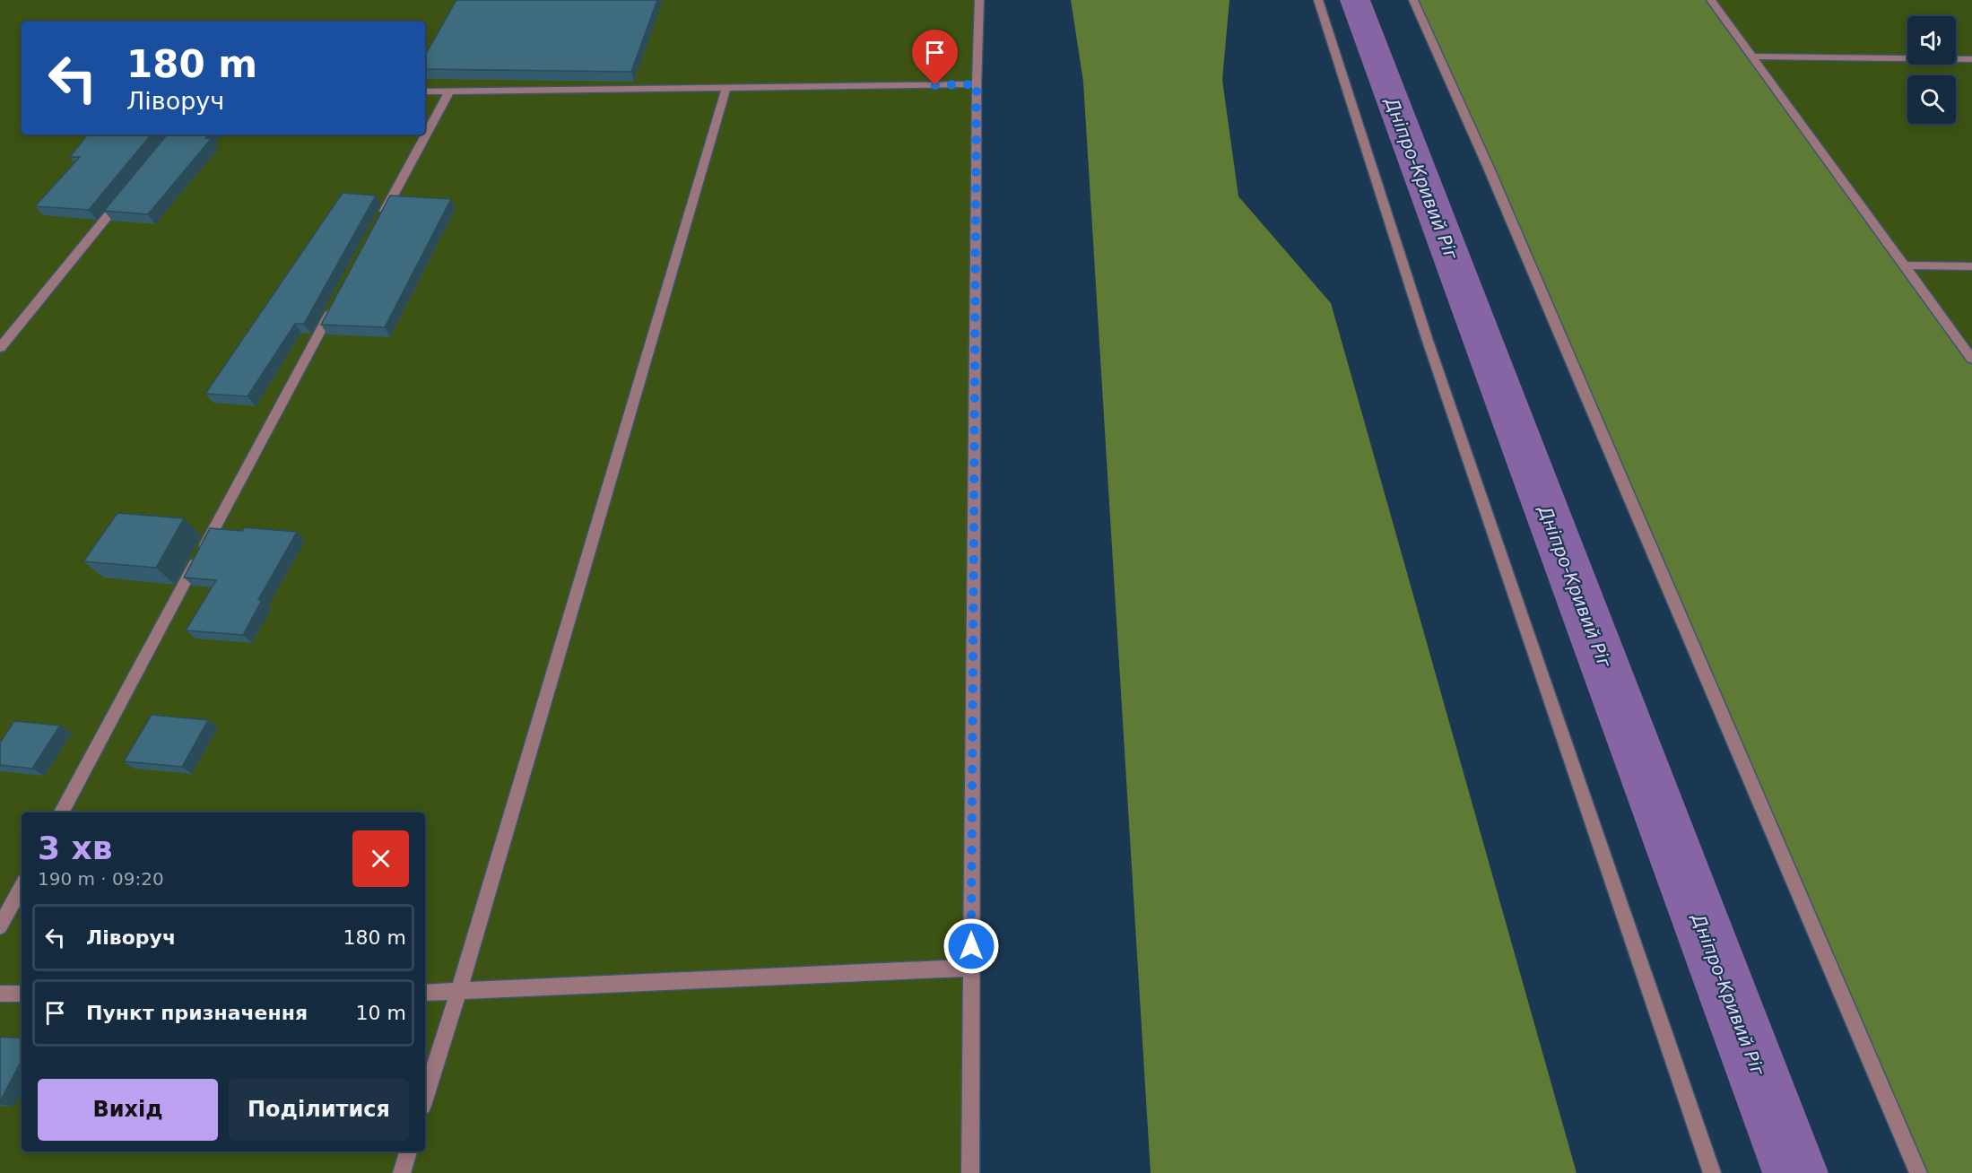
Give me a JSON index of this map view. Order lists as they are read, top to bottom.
{
  "water": ["Дніпро-Кривий Ріг"],
  "page": {
    "turn": ["180 m", "Ліворуч"],
    "heading": ["3 хв", "190 m · 09:20"],
    "list": [
      {
        "name": "Ліворуч",
        "value": "180 m"
      },
      {
        "name": "Пункт призначення",
        "value": "10 m"
      }
    ],
    "buttons": ["Вихід", "Поділитися"]
  }
}
